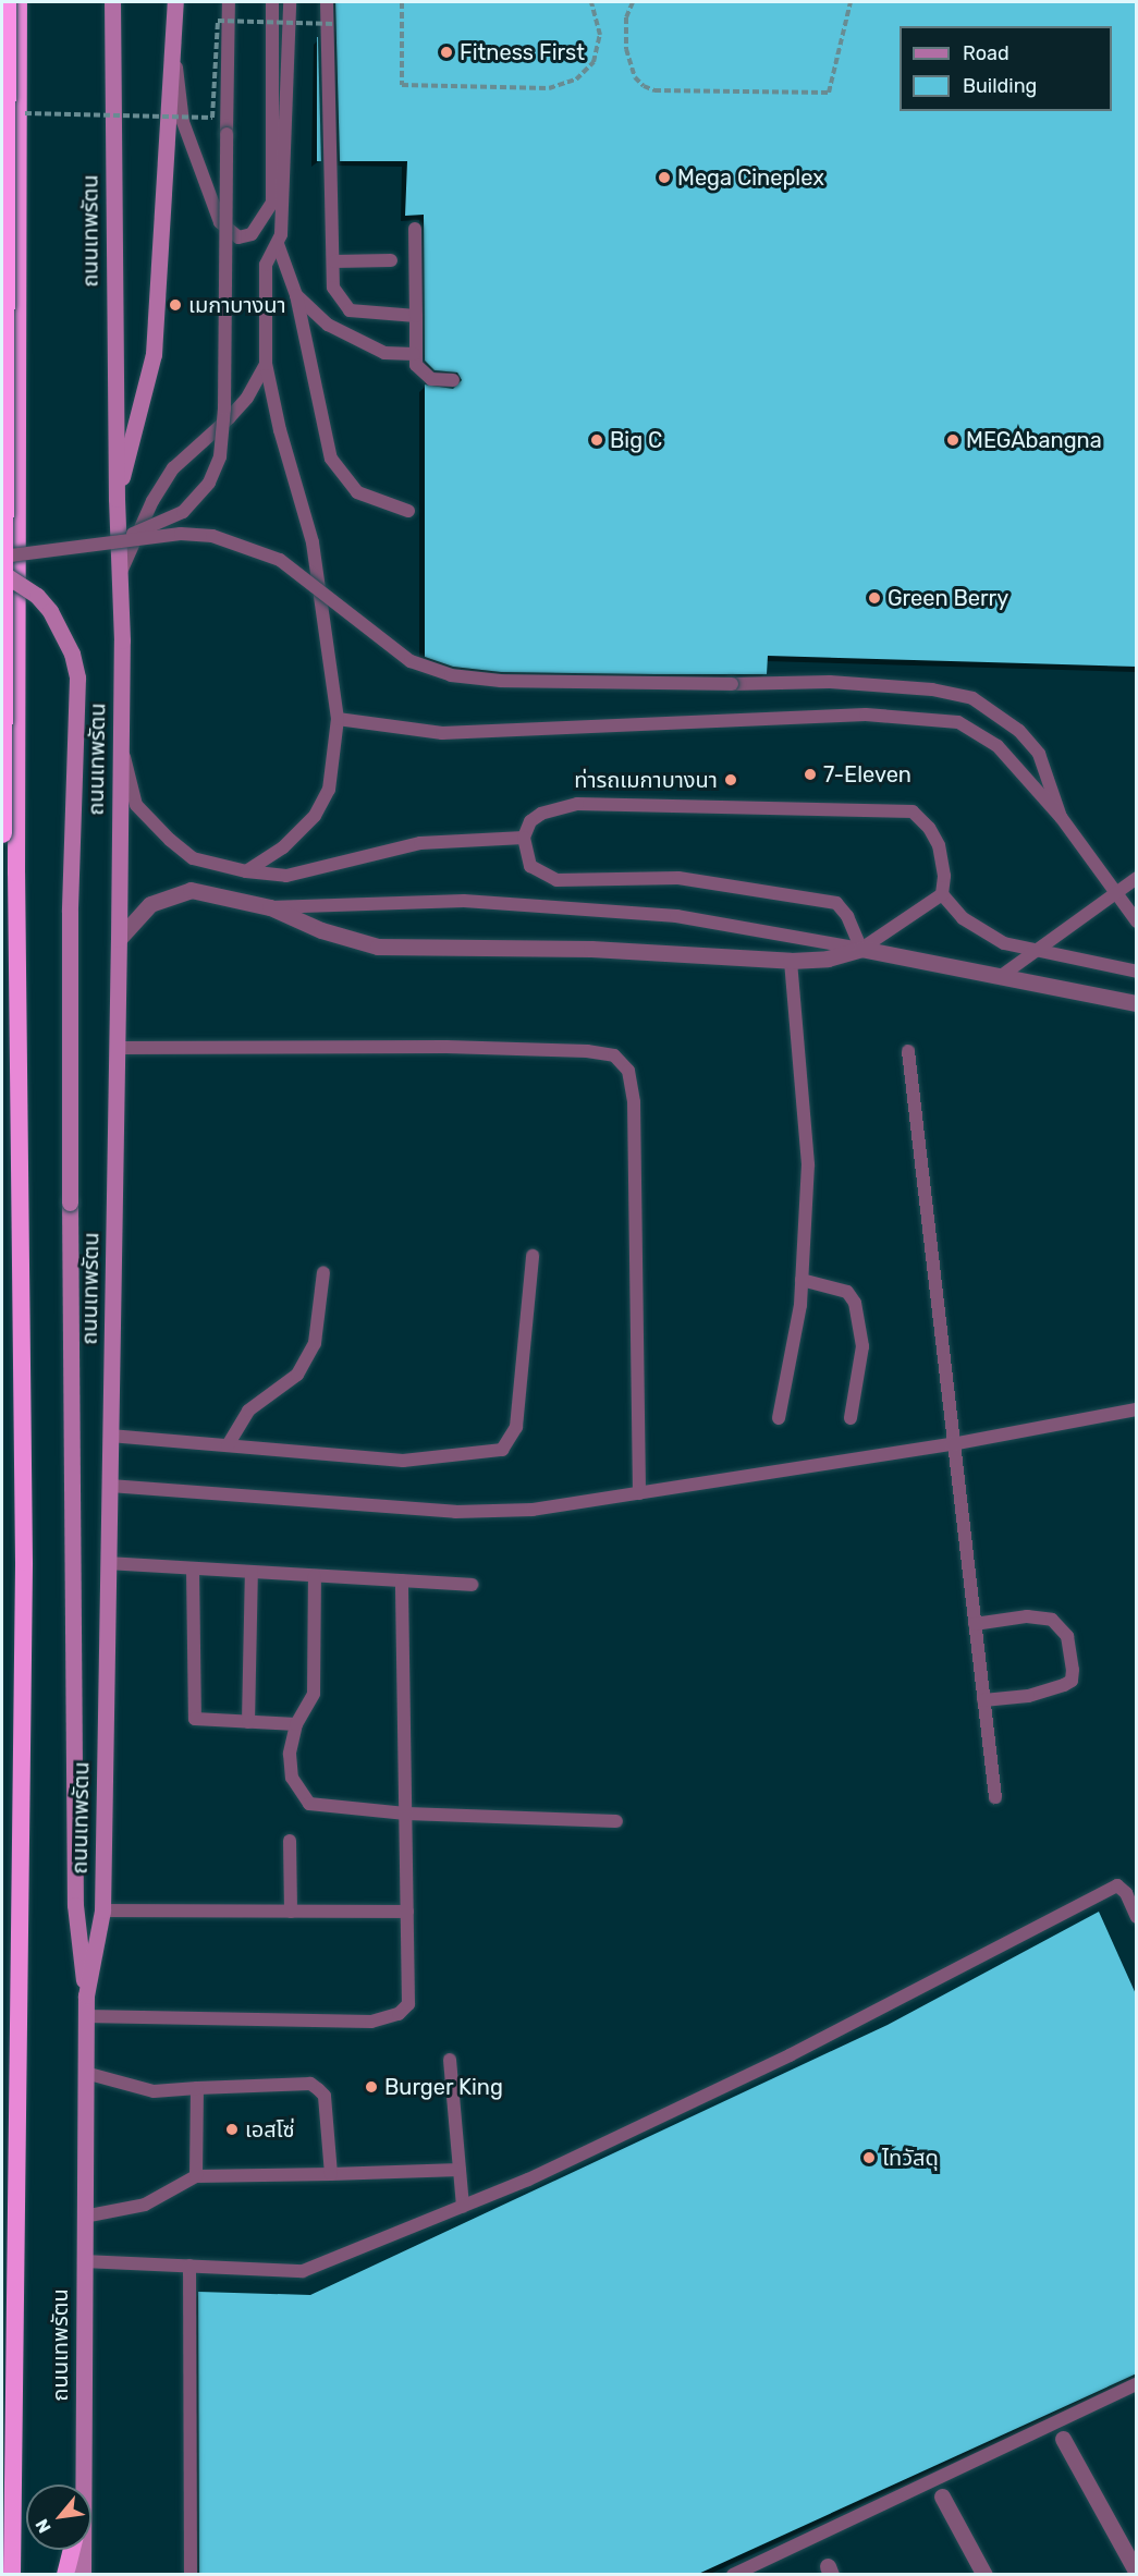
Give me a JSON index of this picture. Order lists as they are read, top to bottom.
{
  "streets": {
    "highway": ["ถนนเทพรัตน"]
  },
  "places": [
    "Fitness First",
    "Mega Cineplex",
    "เมกาบางนา",
    "Big C",
    "MEGAbangna",
    "Green Berry",
    "7-Eleven",
    "ท่ารถเมกาบางนา",
    "Burger King",
    "เอสโซ่",
    "ไทวัสดุ"
  ],
  "legend": ["Road", "Building"],
  "north": "bottom left"
}
